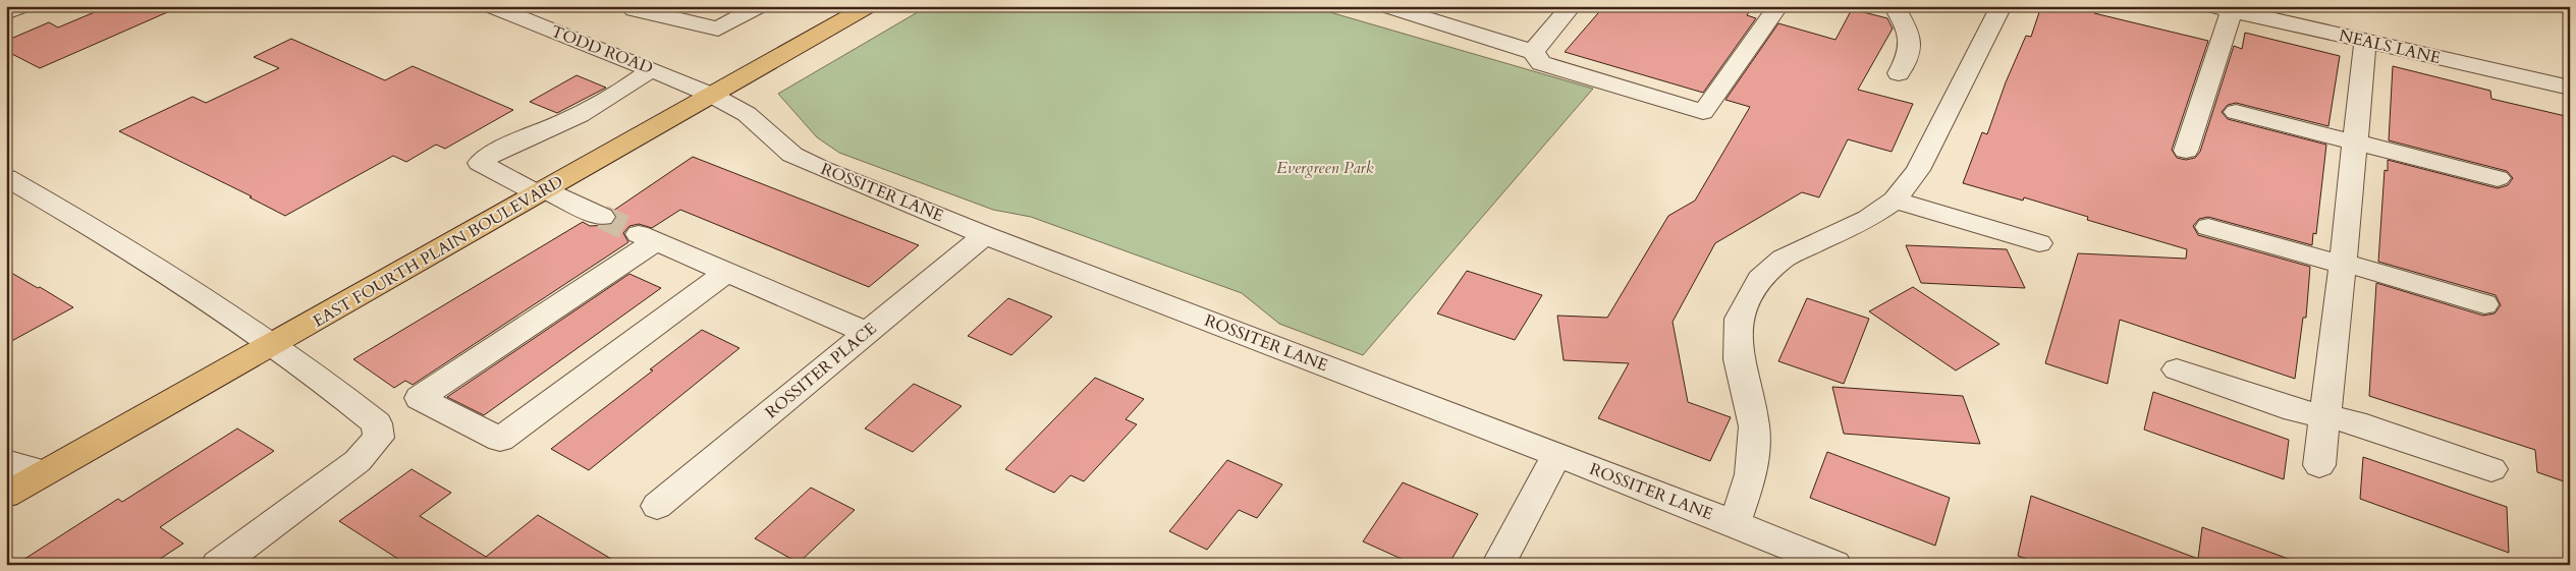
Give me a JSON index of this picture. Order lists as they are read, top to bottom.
{
  "streets": {
    "main road": ["EAST FOURTH PLAIN BOULEVARD"],
    "street": [
      "NEALS LANE",
      "TODD ROAD",
      "ROSSITER LANE",
      "ROSSITER PLACE"
    ]
  },
  "crossings": [
    ["TODD ROAD", "ROSSITER LANE"],
    ["TODD ROAD", "EAST FOURTH PLAIN BOULEVARD"],
    ["ROSSITER LANE", "EAST FOURTH PLAIN BOULEVARD"],
    ["ROSSITER LANE", "ROSSITER PLACE"]
  ],
  "parks": ["Evergreen Park"]
}
